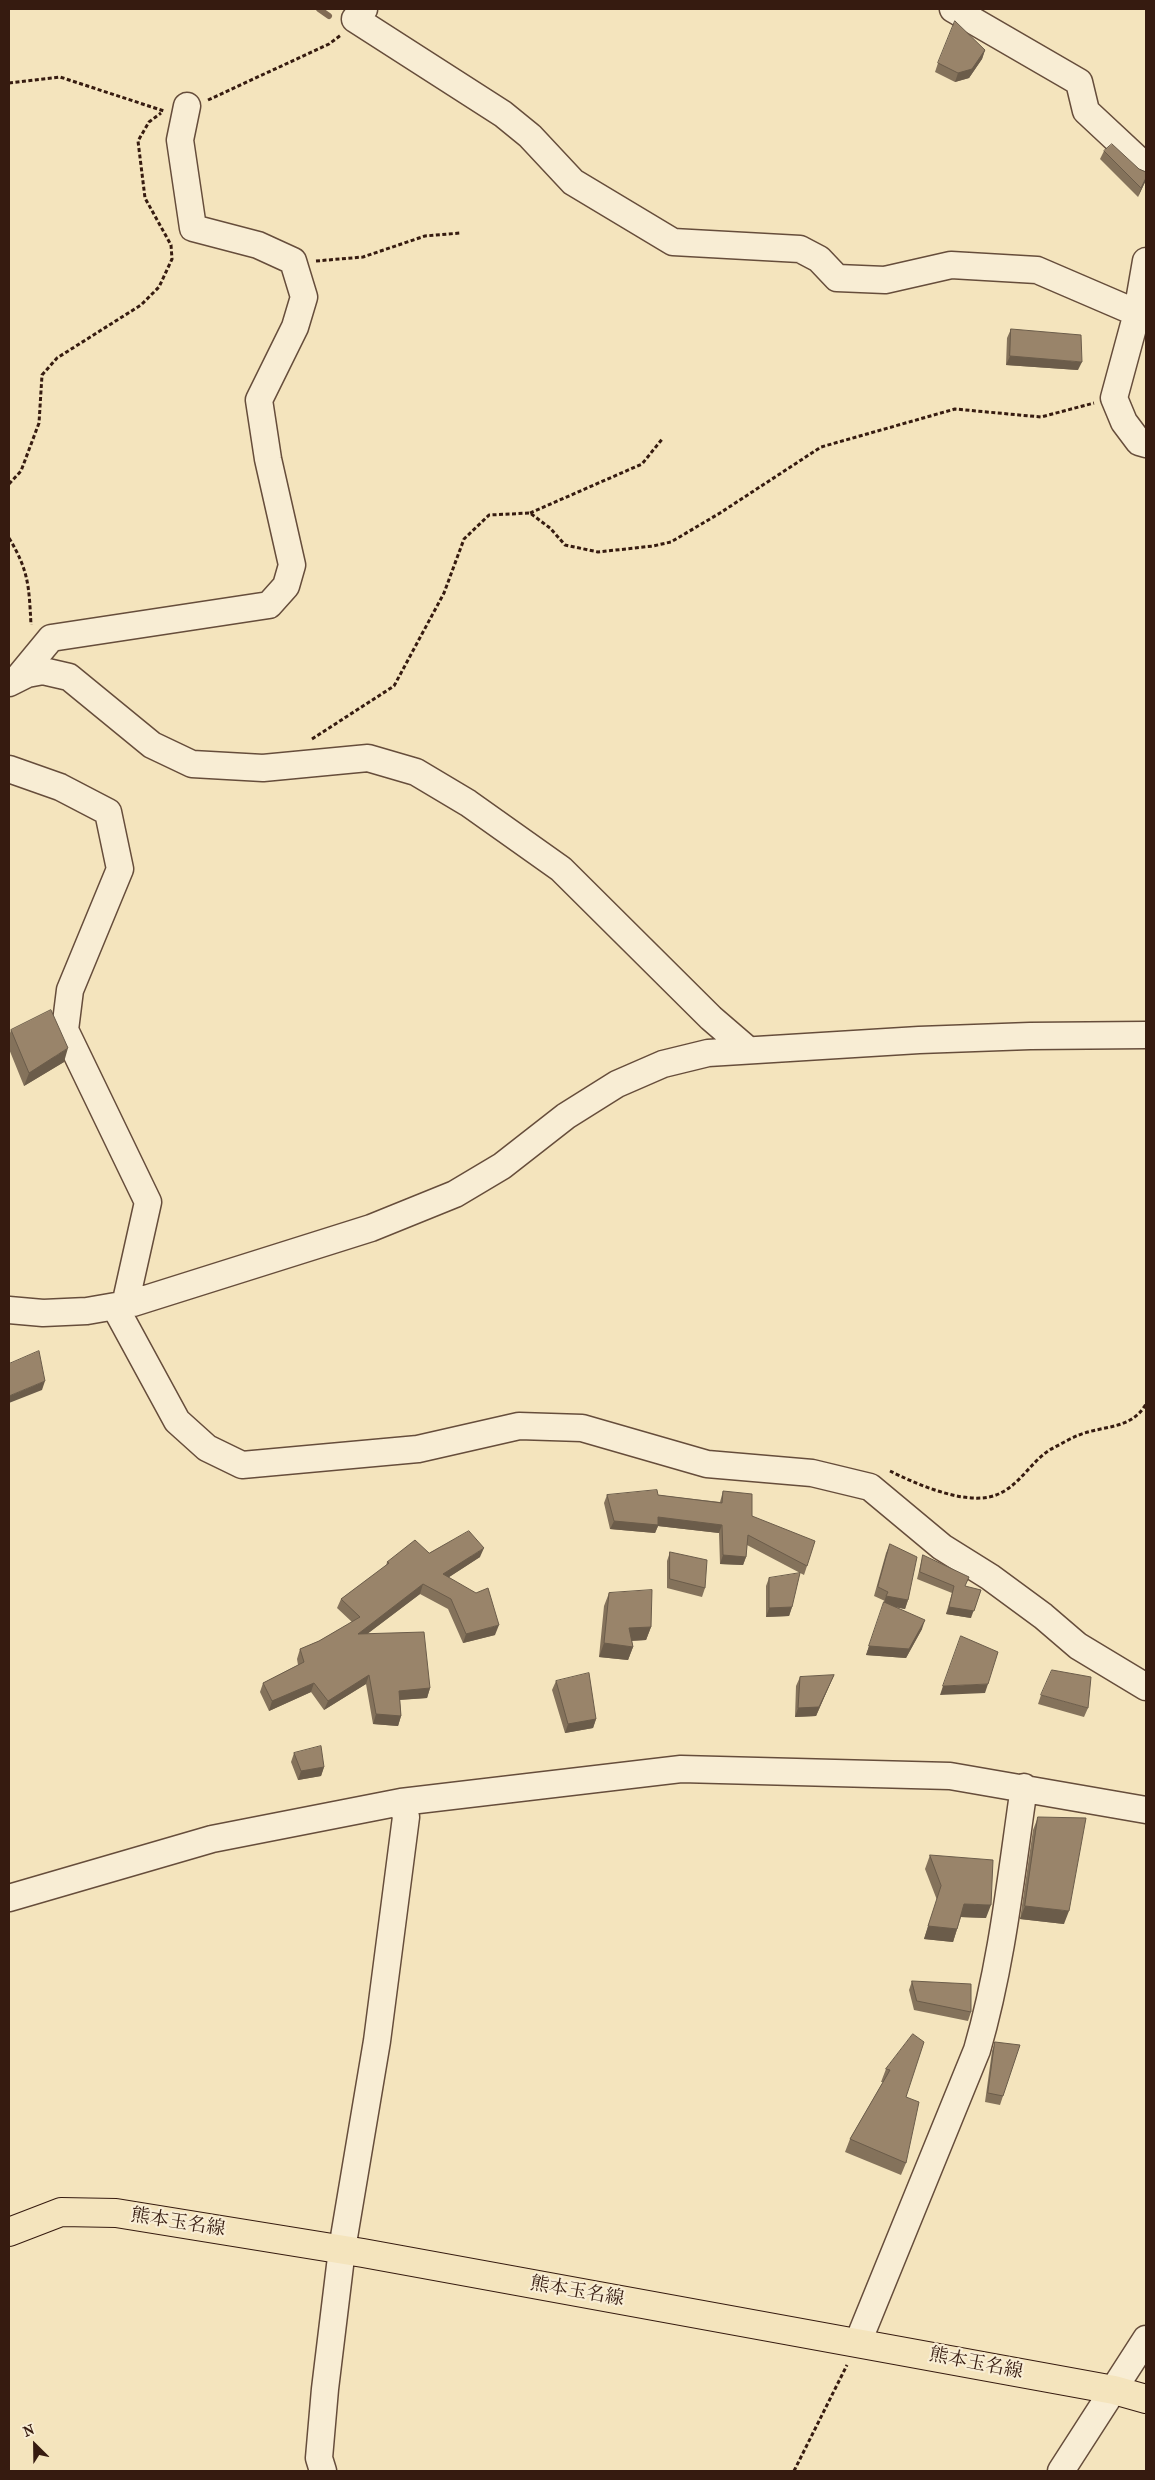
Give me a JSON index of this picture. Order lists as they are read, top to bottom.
{
  "streets": {
    "main road": ["熊本玉名線"]
  },
  "north": "top left"
}
